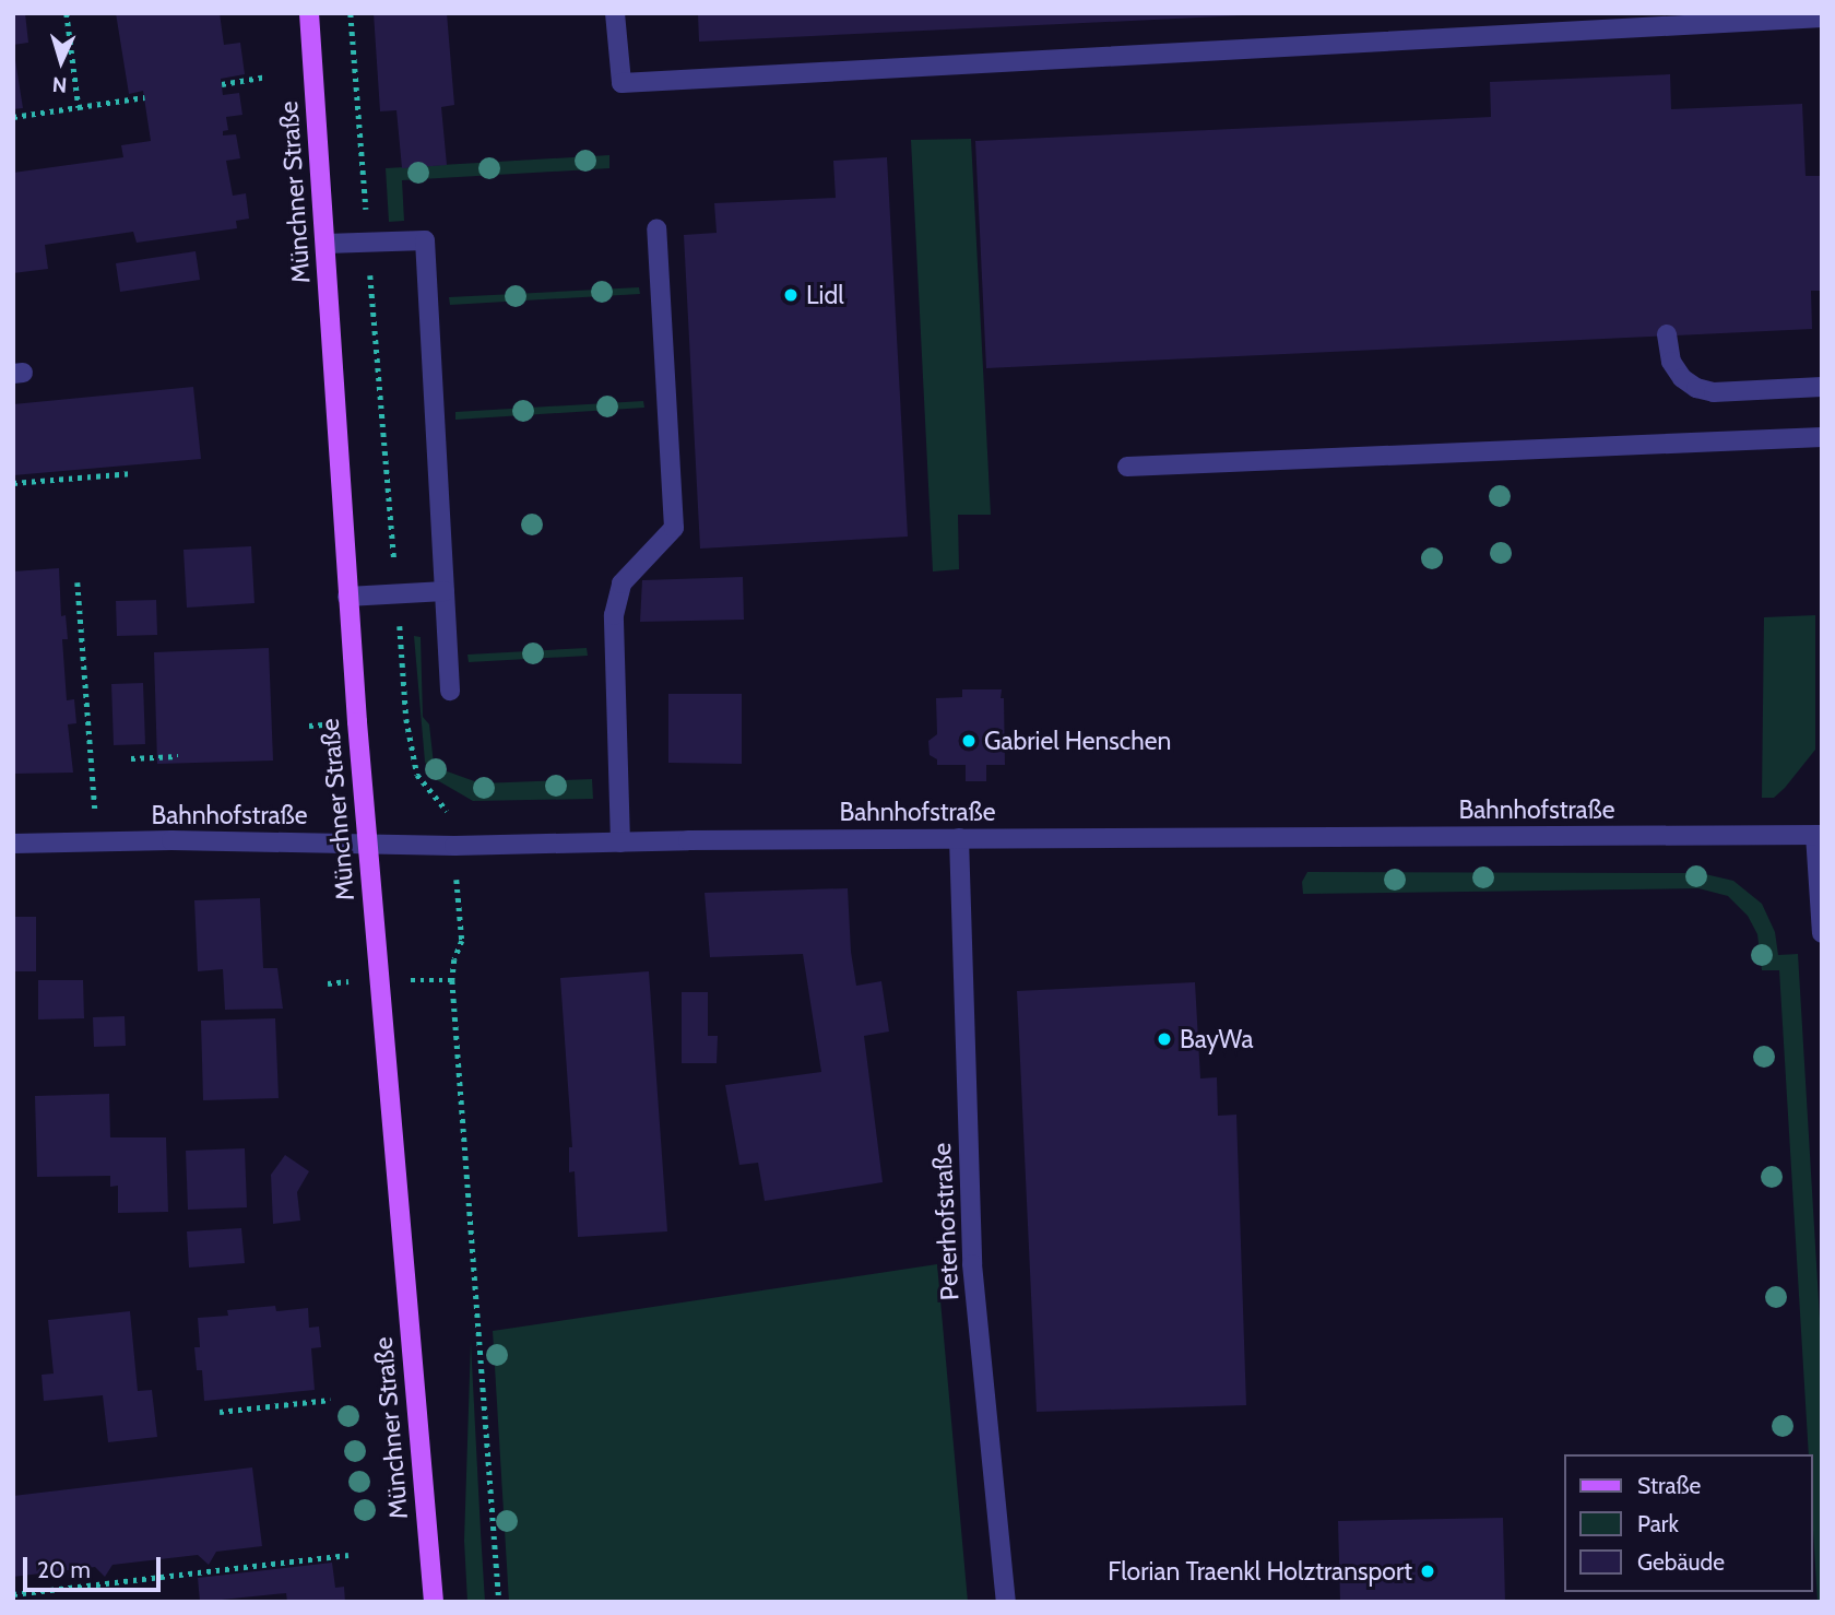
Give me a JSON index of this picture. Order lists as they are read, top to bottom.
{
  "streets": {
    "main road": ["Münchner Straße"],
    "street": ["Bahnhofstraße", "Peterhofstraße"]
  },
  "crossings": [
    ["Münchner Straße", "Bahnhofstraße"],
    ["Bahnhofstraße", "Peterhofstraße"]
  ],
  "places": [
    "Lidl",
    "Gabriel Henschen",
    "BayWa",
    "Florian Traenkl Holztransport"
  ],
  "legend": ["Straße", "Park", "Gebäude"],
  "scale_bar": "20 m",
  "north": "bottom"
}
